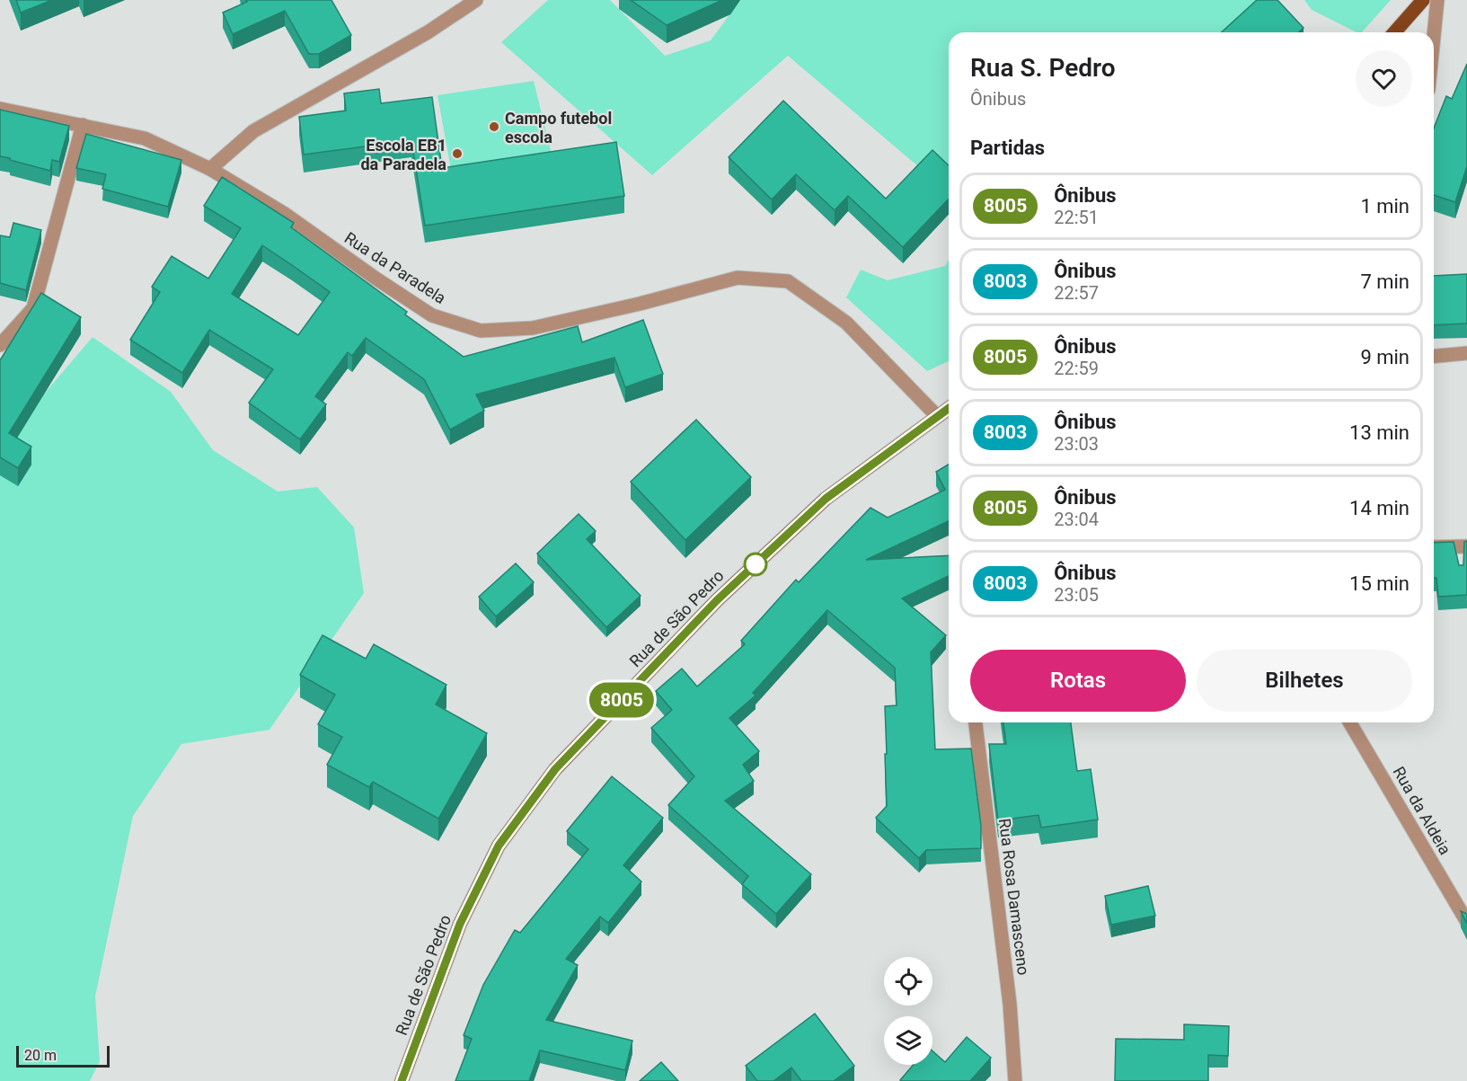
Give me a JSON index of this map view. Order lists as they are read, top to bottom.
{
  "streets": {
    "main road": ["Rua de São Pedro"],
    "street": ["Rua da Paradela", "Rua da Aldeia", "Rua Rosa Damasceno"]
  },
  "crossings": [
    ["Rua da Paradela", "Rua de São Pedro"]
  ],
  "places": ["Campo futebol escola", "Escola EB1 da Paradela"],
  "lines": ["bus line 8005"],
  "scale_bar": "20 m",
  "page": {
    "on_map": "8005",
    "heading": [
      ["Rua S. Pedro", "Ônibus"],
      "Partidas"
    ],
    "list": [
      {
        "mark": "8005",
        "name": "Ônibus",
        "note": "22:51",
        "value": "1 min"
      },
      {
        "mark": "8003",
        "name": "Ônibus",
        "note": "22:57",
        "value": "7 min"
      },
      {
        "mark": "8005",
        "name": "Ônibus",
        "note": "22:59",
        "value": "9 min"
      },
      {
        "mark": "8003",
        "name": "Ônibus",
        "note": "23:03",
        "value": "13 min"
      },
      {
        "mark": "8005",
        "name": "Ônibus",
        "note": "23:04",
        "value": "14 min"
      },
      {
        "mark": "8003",
        "name": "Ônibus",
        "note": "23:05",
        "value": "15 min"
      }
    ],
    "buttons": ["Rotas", "Bilhetes"],
    "scale": "20 m"
  }
}
